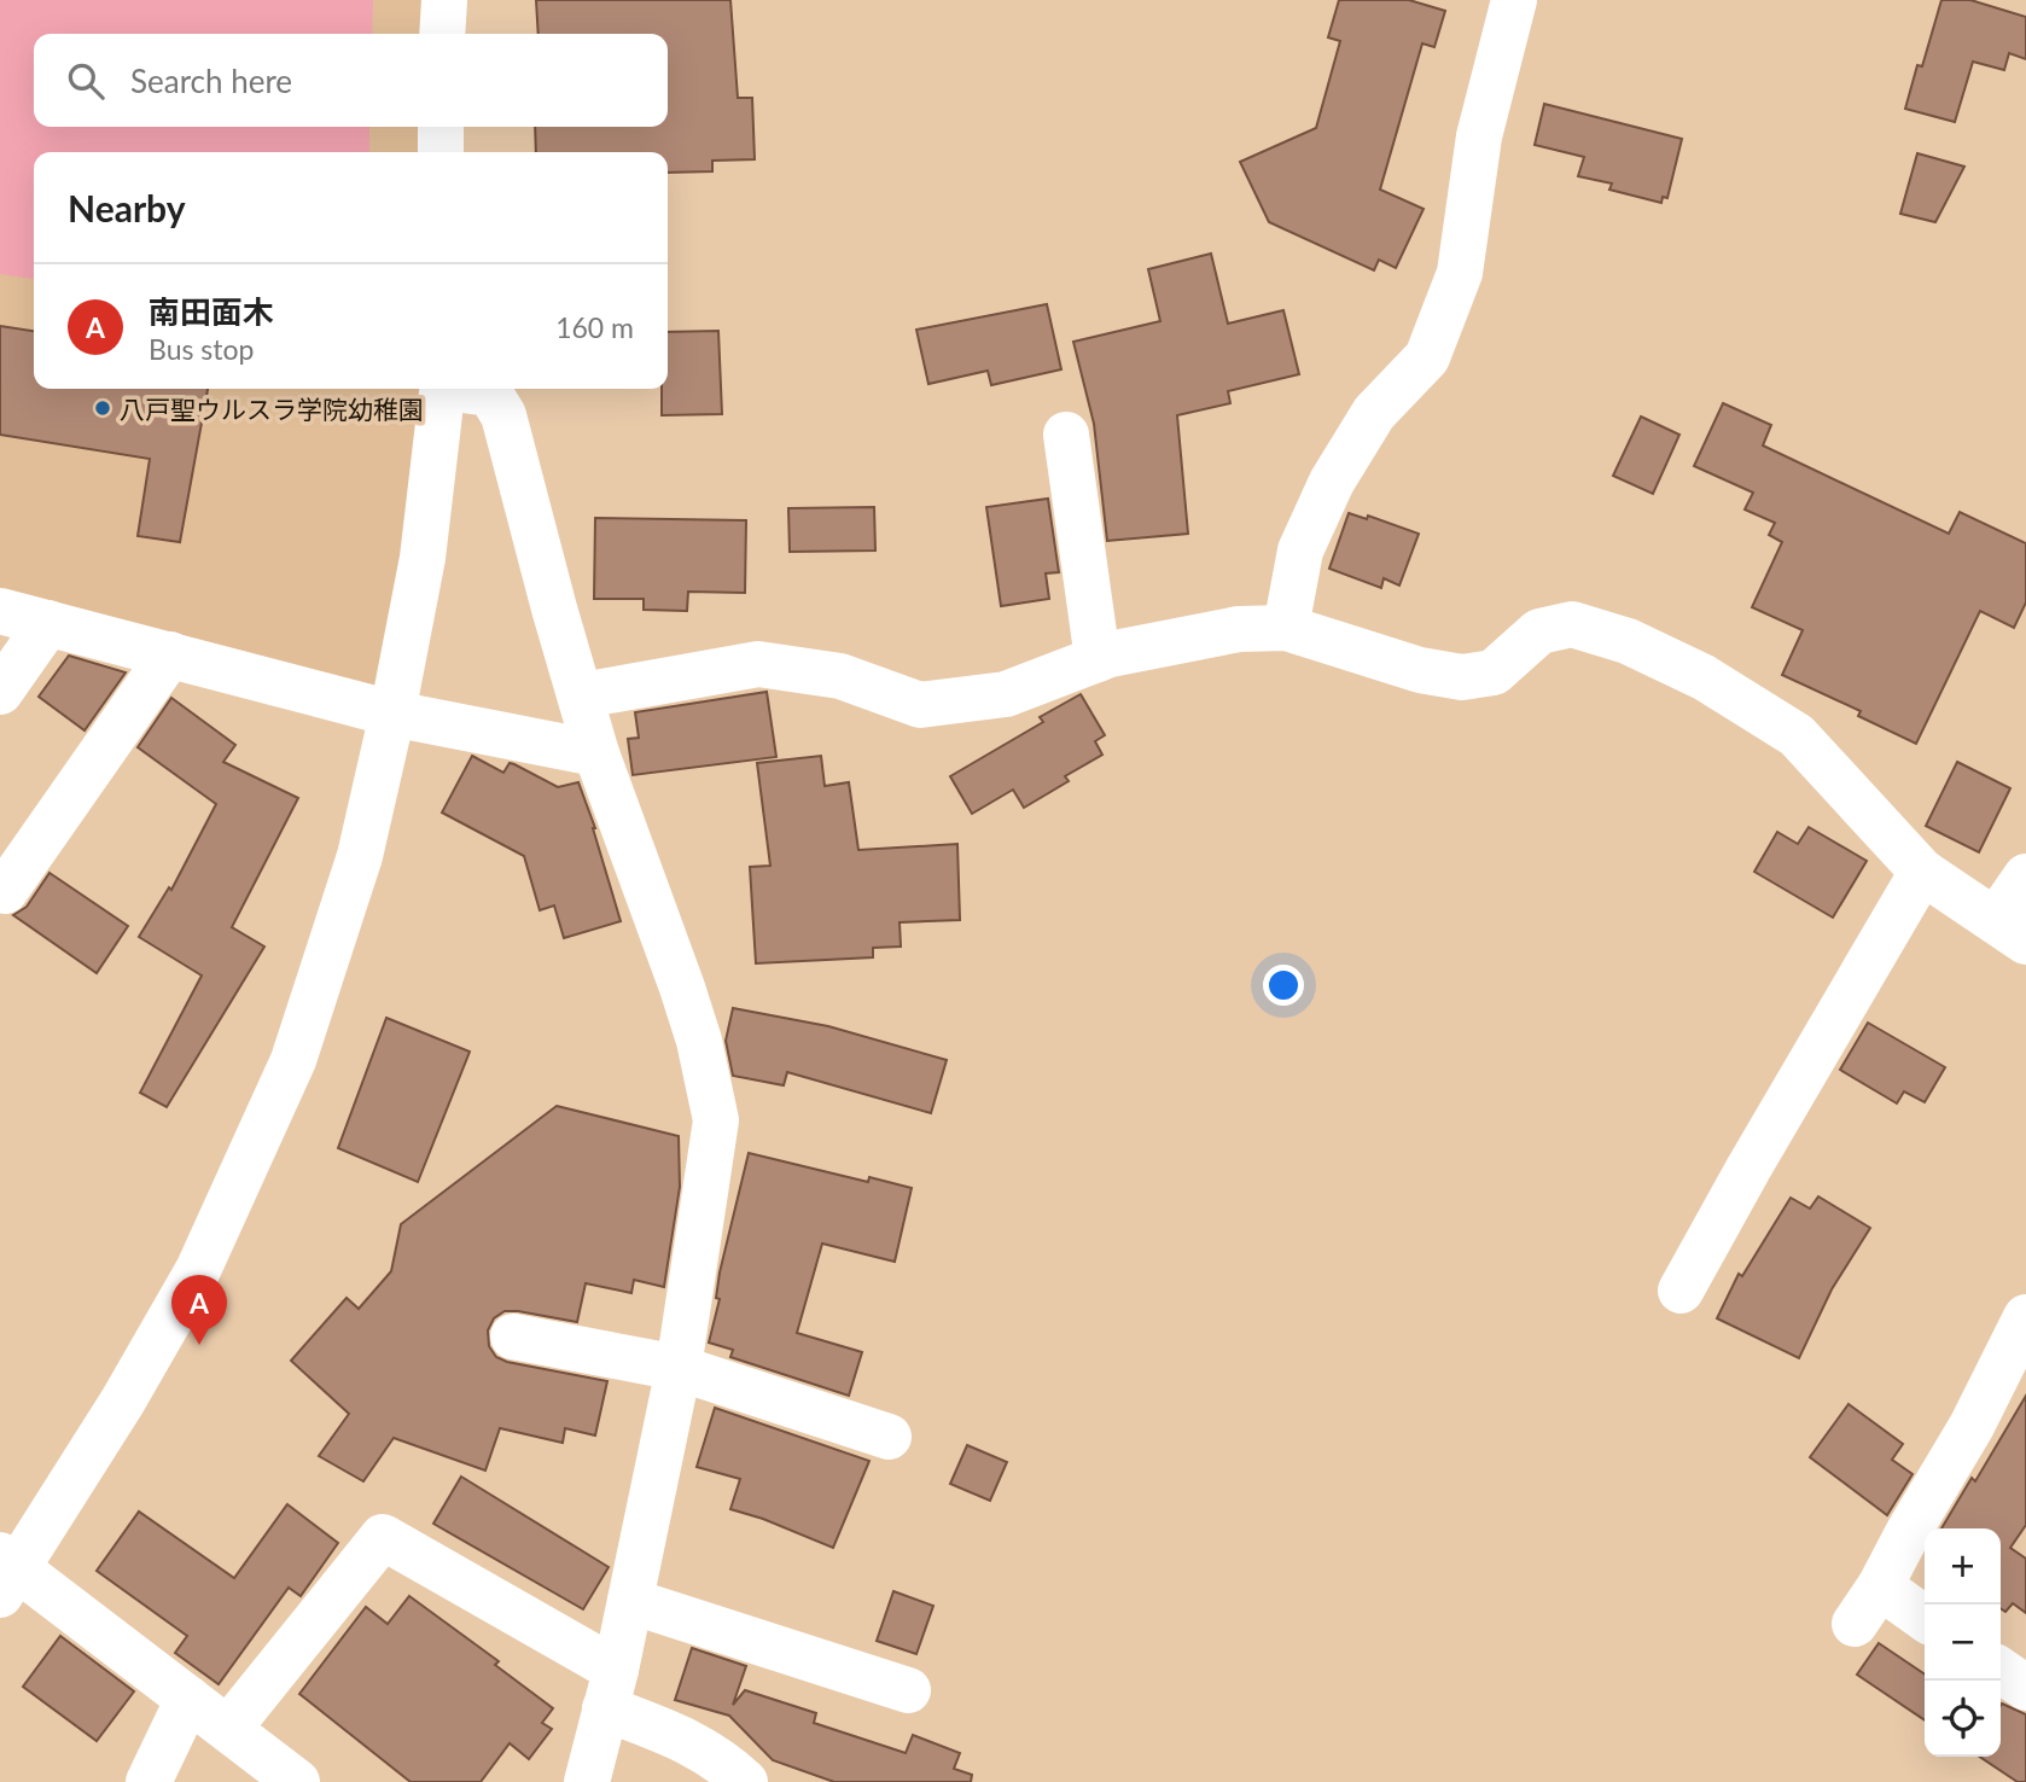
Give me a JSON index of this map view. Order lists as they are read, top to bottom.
{
  "places": ["八戸聖ウルスラ学院幼稚園"],
  "page": {
    "search": "Search here",
    "heading": "Nearby",
    "list": [
      {
        "mark": "A",
        "name": "南田面木",
        "note": "Bus stop",
        "value": "160 m"
      }
    ],
    "pins": "A",
    "map_buttons": ["+", "−"]
  }
}
